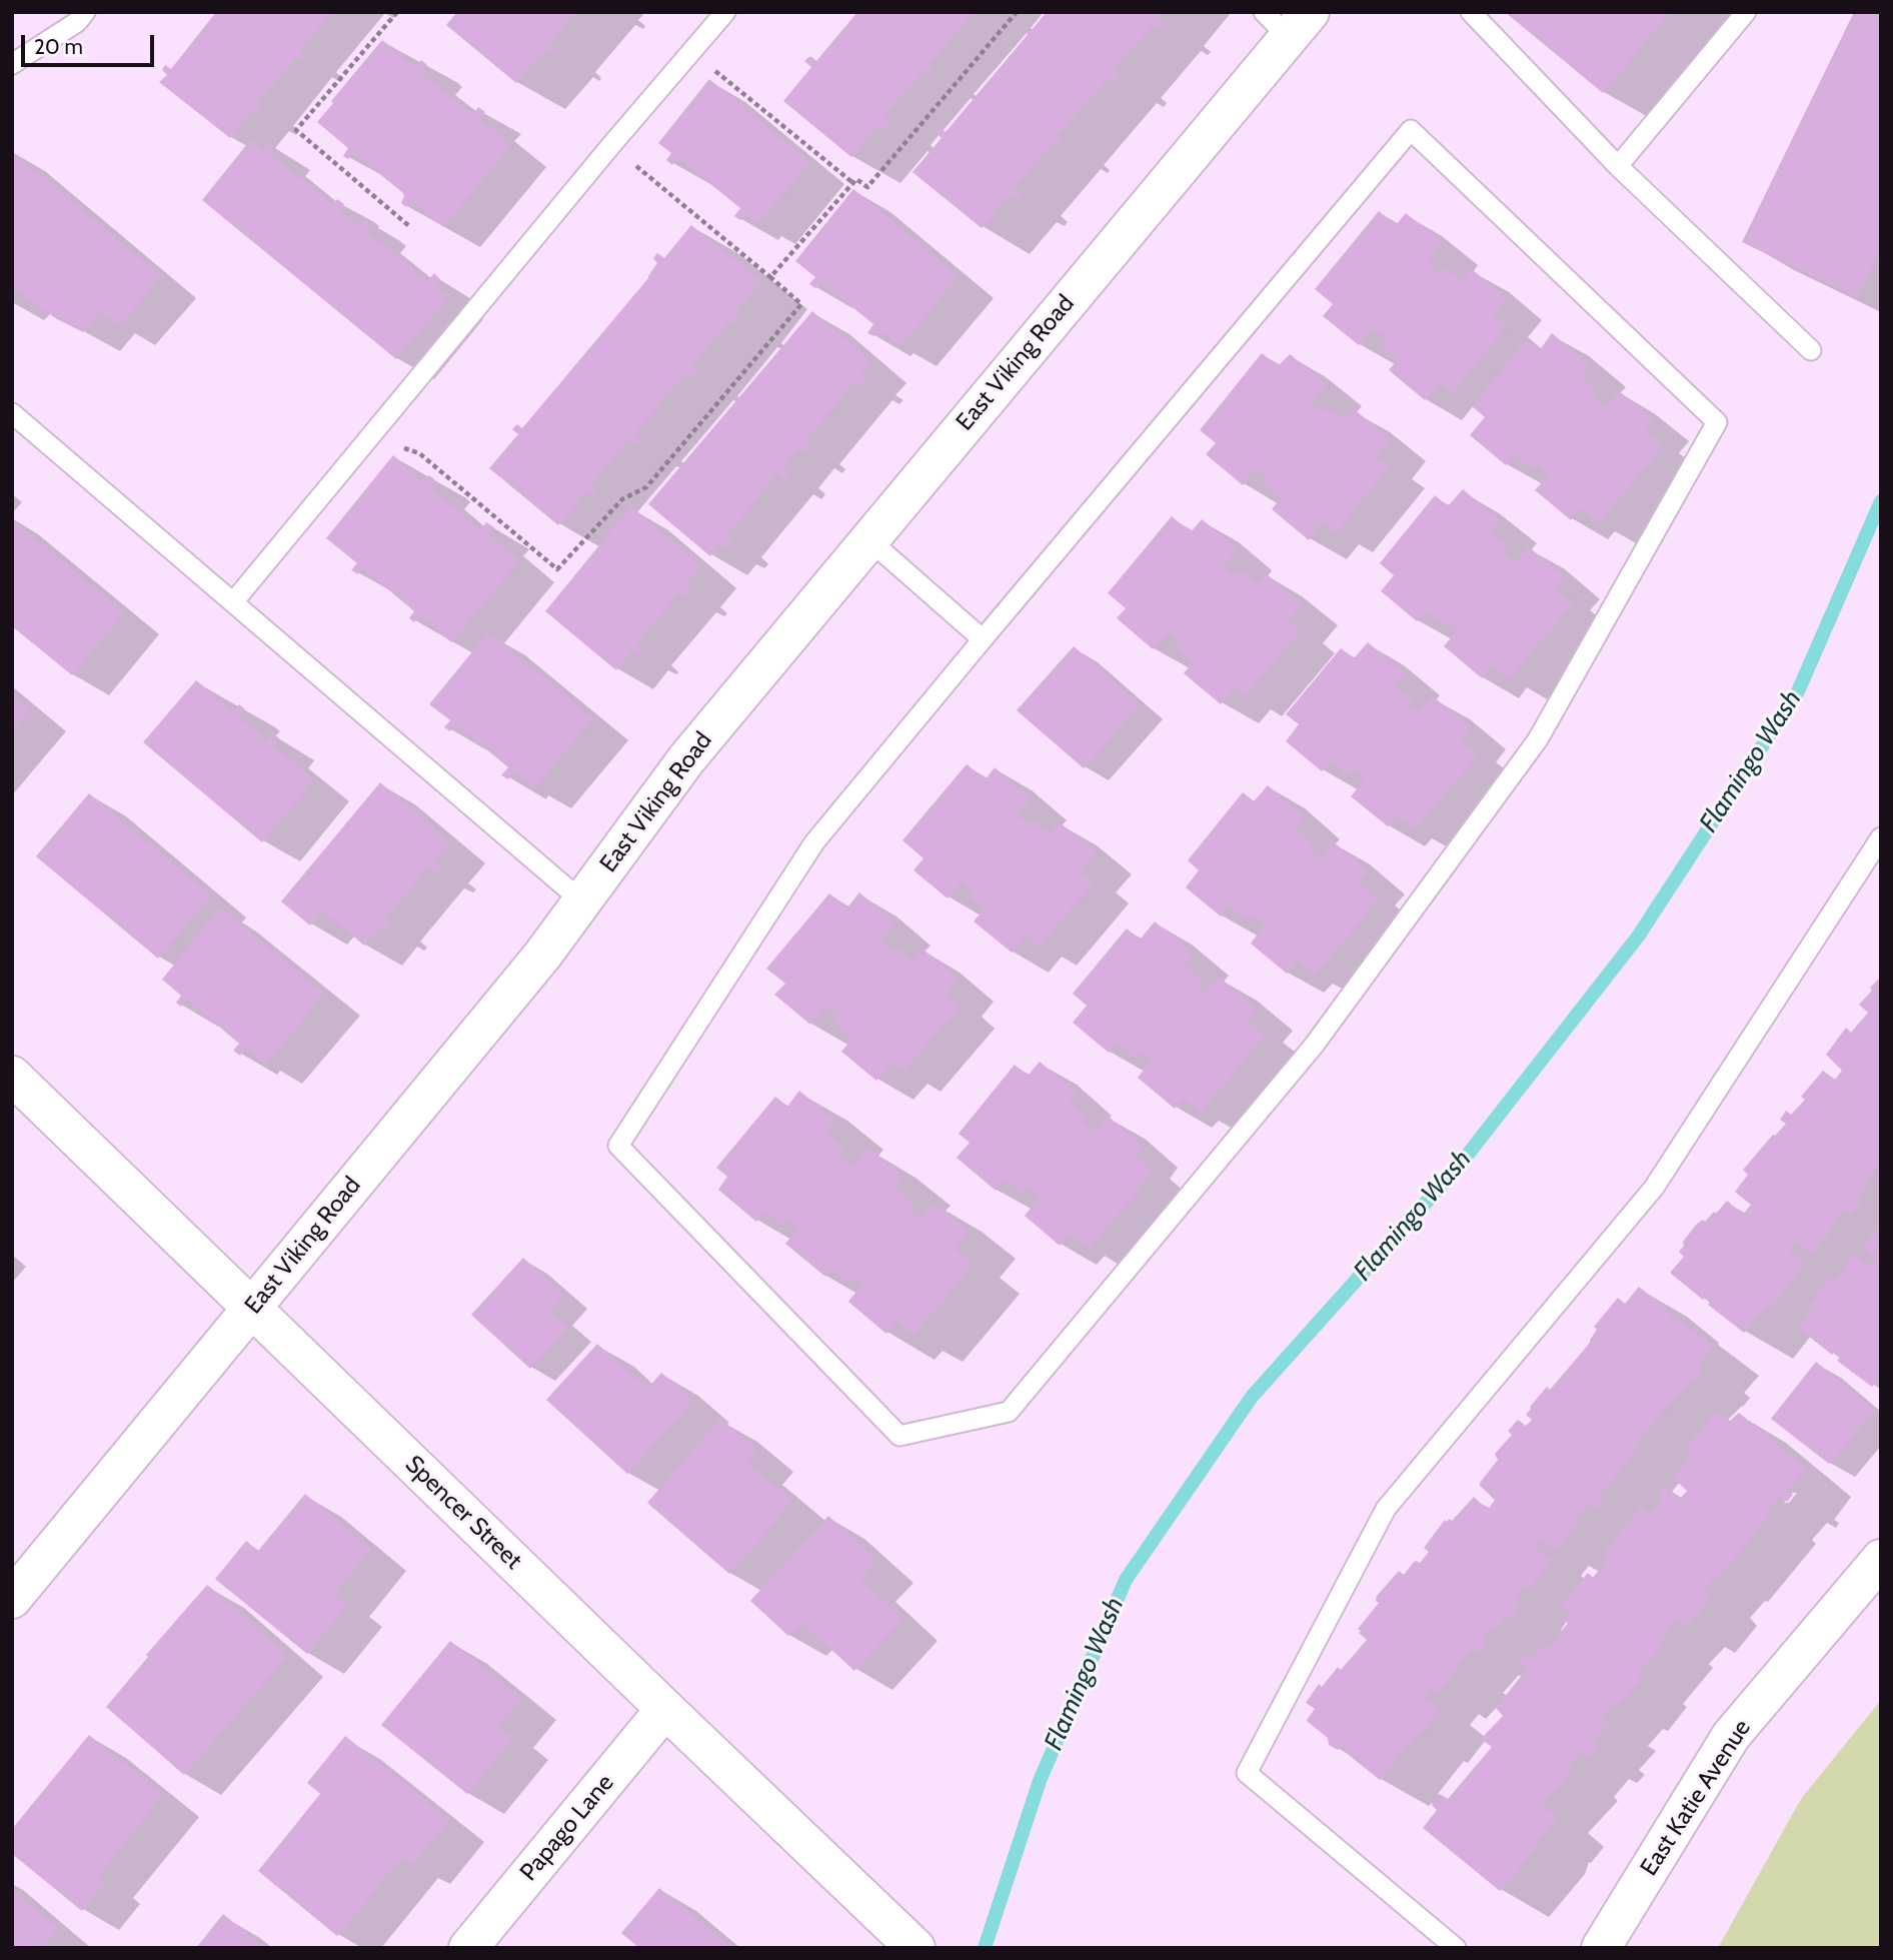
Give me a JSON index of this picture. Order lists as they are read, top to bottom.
{
  "streets": {
    "street": [
      "East Viking Road",
      "Spencer Street",
      "East Katie Avenue",
      "Papago Lane"
    ]
  },
  "crossings": [
    ["East Viking Road", "Spencer Street"],
    ["Spencer Street", "Papago Lane"]
  ],
  "water": ["Flamingo Wash"],
  "scale_bar": "20 m"
}
